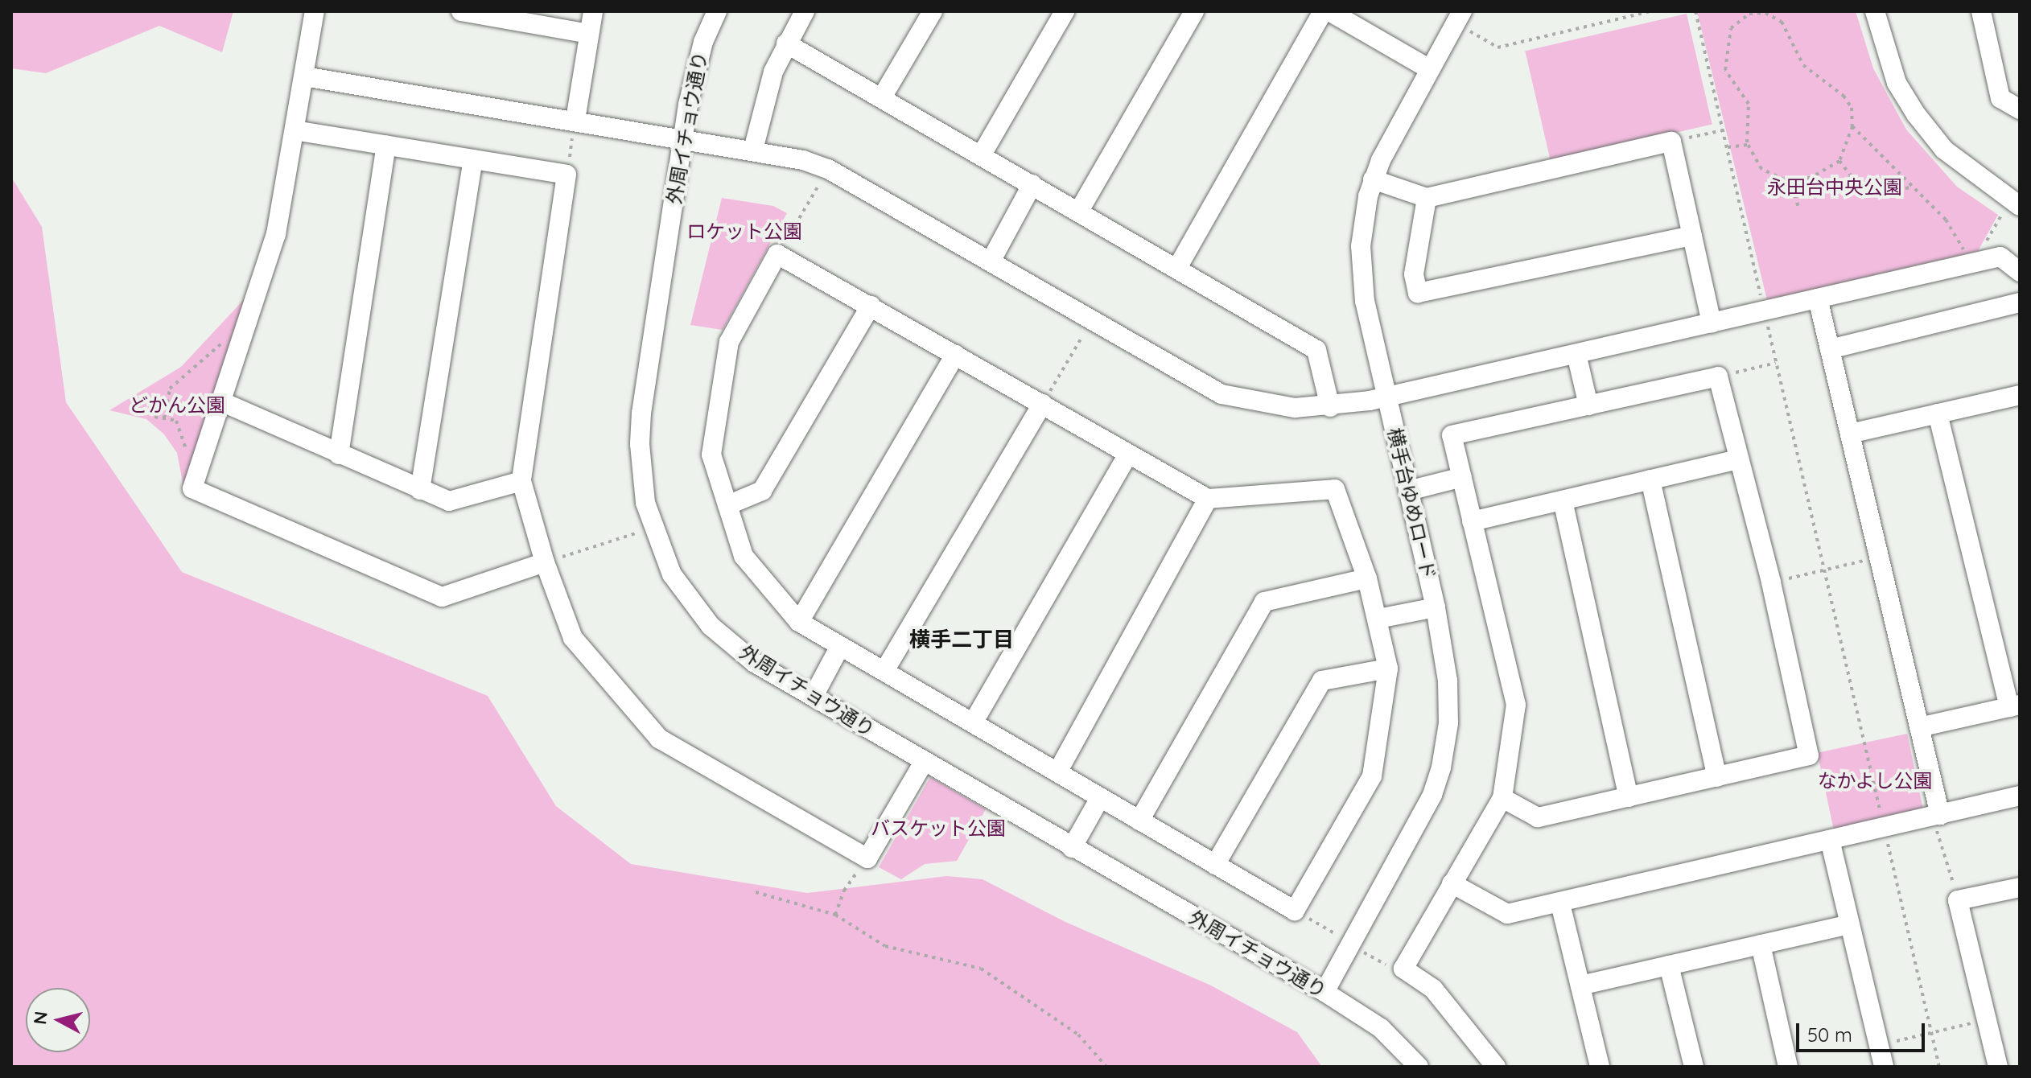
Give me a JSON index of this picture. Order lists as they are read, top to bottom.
{
  "streets": {
    "street": ["外周イチョウ通り", "横手台ゆめロード"]
  },
  "crossings": [
    ["外周イチョウ通り", "横手台ゆめロード"]
  ],
  "districts": ["横手二丁目"],
  "parks": [
    "永田台中央公園",
    "ロケット公園",
    "どかん公園",
    "なかよし公園",
    "バスケット公園"
  ],
  "scale_bar": "50 m",
  "north": "left"
}
